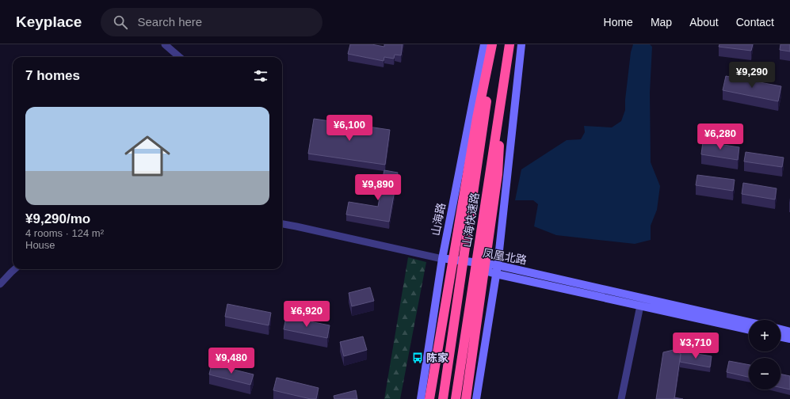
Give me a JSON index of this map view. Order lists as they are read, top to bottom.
{
  "streets": {
    "highway": ["山海快速路"],
    "main road": ["山海路", "凤凰北路"]
  },
  "crossings": [
    ["山海路", "凤凰北路"]
  ],
  "places": {
    "bus stop": ["陈家"]
  },
  "page": {
    "header": "Keyplace",
    "search": "Search here",
    "nav": [
      "Home",
      "Map",
      "About",
      "Contact"
    ],
    "heading": "7 homes",
    "price": [
      "¥9,290",
      "¥6,100",
      "¥6,280",
      "¥9,890",
      "¥6,920",
      "¥3,710",
      "¥9,480"
    ],
    "list": [
      {
        "name": "¥9,290/mo",
        "note": "4 rooms · 124 m² · House"
      }
    ],
    "map_buttons": ["+", "−"]
  }
}
